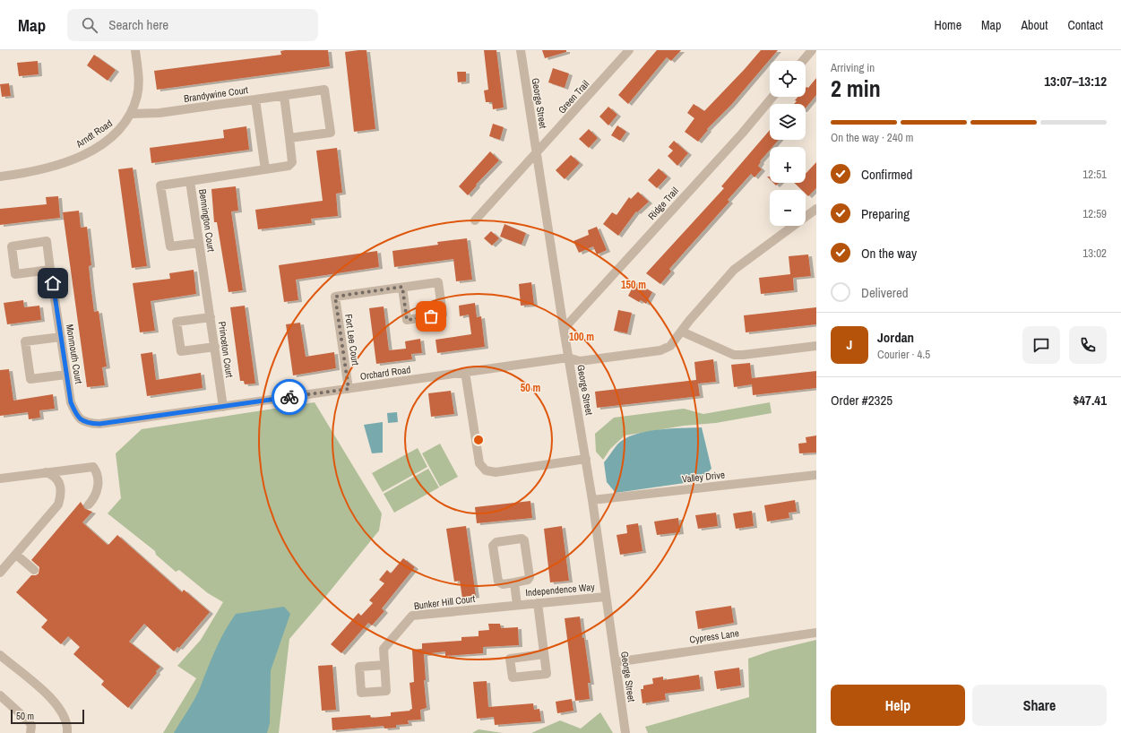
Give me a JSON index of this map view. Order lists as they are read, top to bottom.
{
  "streets": {
    "street": [
      "Brandywine Court",
      "Green Trail",
      "George Street",
      "Arndt Road",
      "Ridge Trail",
      "Bennington Court",
      "Fort Lee Court",
      "Princeton Court",
      "Monmouth Court",
      "Orchard Road",
      "Valley Drive",
      "Independence Way",
      "Bunker Hill Court",
      "Cypress Lane"
    ]
  },
  "crossings": [
    ["Brandywine Court", "Arndt Road"],
    ["Brandywine Court", "Bennington Court"],
    ["Green Trail", "George Street"],
    ["George Street", "Ridge Trail"],
    ["George Street", "Orchard Road"],
    ["George Street", "Valley Drive"],
    ["George Street", "Independence Way"],
    ["George Street", "Cypress Lane"],
    ["Bennington Court", "Princeton Court"],
    ["Fort Lee Court", "Orchard Road"],
    ["Princeton Court", "Orchard Road"],
    ["Monmouth Court", "Orchard Road"],
    ["Independence Way", "Bunker Hill Court"]
  ],
  "scale_bar": "50 m",
  "page": {
    "header": "Map",
    "search": "Search here",
    "nav": [
      "Home",
      "Map",
      "About",
      "Contact"
    ],
    "heading": ["2 min", "Arriving in", "13:07–13:12"],
    "panel": [
      "Jordan",
      "Courier · 4.5",
      "Order #2325",
      "$47.41"
    ],
    "map_buttons": ["+", "−"],
    "bar": "On the way · 240 m",
    "list": [
      ["Confirmed", "12:51"],
      ["Preparing", "12:59"],
      ["On the way", "13:02"],
      "Delivered"
    ],
    "round": "J",
    "buttons": ["Help", "Share"],
    "scale": "50 m"
  },
  "rings": ["150 m", "100 m", "50 m"]
}
